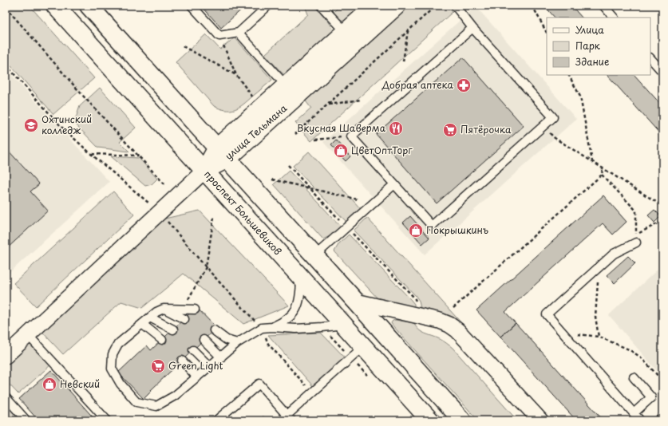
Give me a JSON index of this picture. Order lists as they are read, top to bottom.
{
  "streets": {
    "main road": ["улица Тельмана", "проспект Большевиков"]
  },
  "crossings": [
    ["улица Тельмана", "проспект Большевиков"]
  ],
  "places": {
    "pharmacy": ["Добрая аптека"],
    "school or university": ["Охтинский колледж"],
    "restaurant": ["Вкусная Шаверма"],
    "supermarket": ["Пятёрочка", "Green Light"],
    "shop": ["ЦветОптТорг", "Покрышкинъ", "Невский"]
  },
  "legend": ["Улица", "Парк", "Здание"]
}
